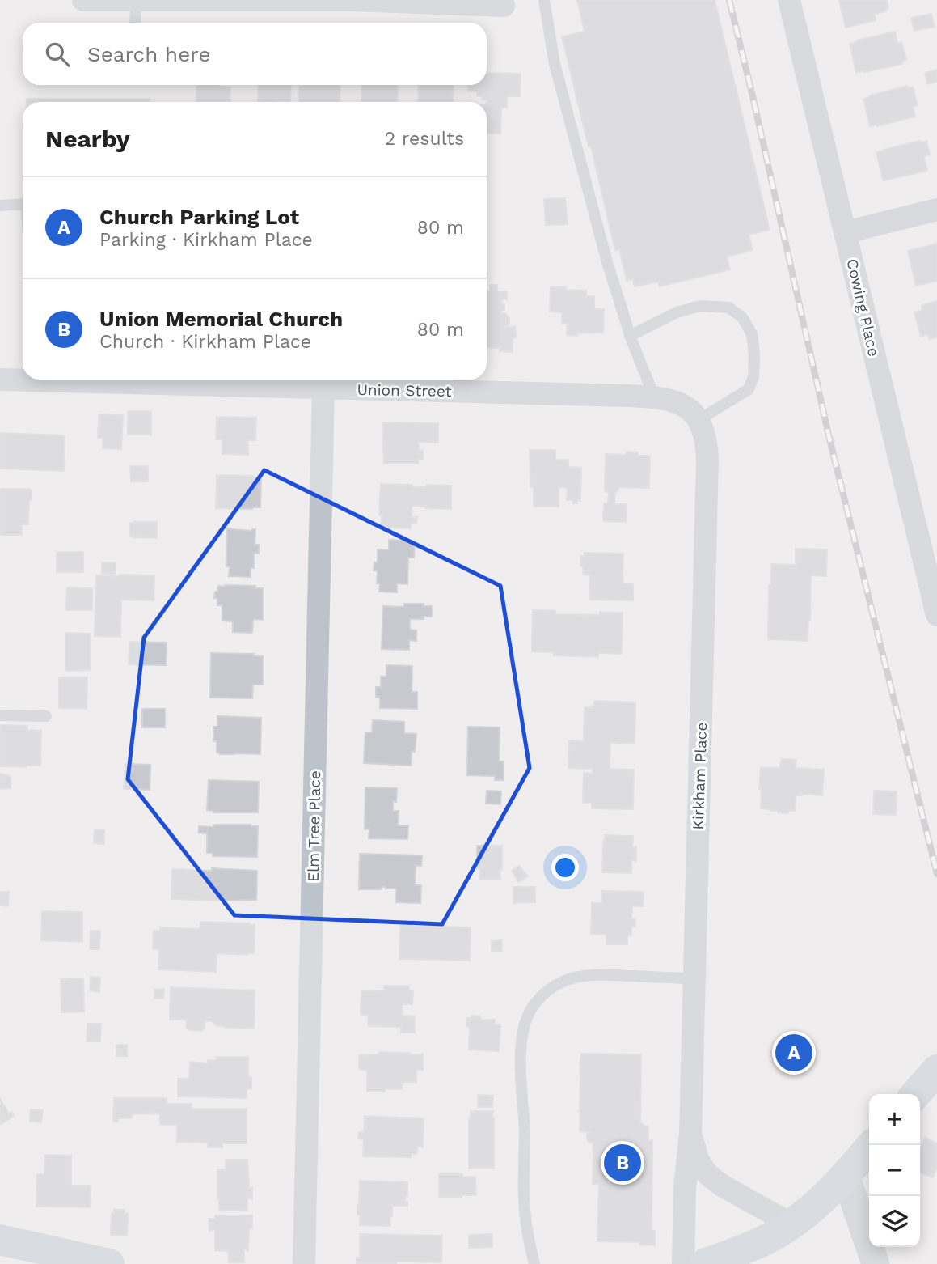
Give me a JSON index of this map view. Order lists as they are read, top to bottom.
{
  "streets": {
    "street": [
      "Cowing Place",
      "Union Street",
      "Kirkham Place",
      "Elm Tree Place"
    ]
  },
  "crossings": [
    ["Union Street", "Kirkham Place"],
    ["Union Street", "Elm Tree Place"]
  ],
  "page": {
    "search": "Search here",
    "heading": ["Nearby", "2 results"],
    "list": [
      {
        "mark": "A",
        "name": "Church Parking Lot",
        "note": "Parking · Kirkham Place",
        "value": "80 m"
      },
      {
        "mark": "B",
        "name": "Union Memorial Church",
        "note": "Church · Kirkham Place",
        "value": "80 m"
      }
    ],
    "pins": ["A", "B"],
    "map_buttons": ["+", "−"]
  }
}
